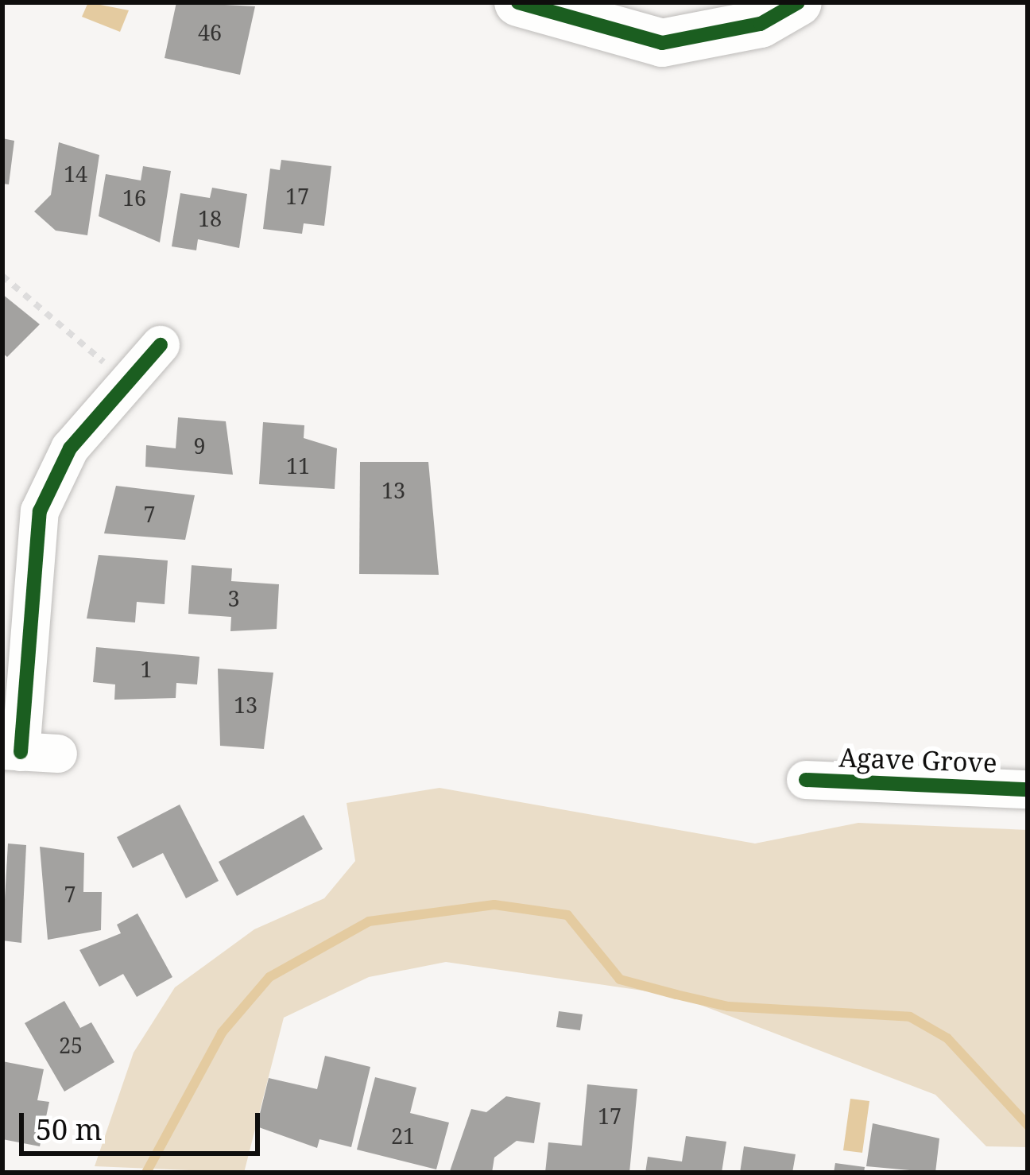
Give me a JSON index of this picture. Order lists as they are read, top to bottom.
{
  "streets": {
    "street": ["Agave Grove"]
  },
  "house_numbers": [
    "46",
    "14",
    "17",
    "16",
    "18",
    "9",
    "11",
    "13",
    "7",
    "3",
    "1",
    "13",
    "7",
    "25",
    "17",
    "21"
  ],
  "scale_bar": "50 m"
}
